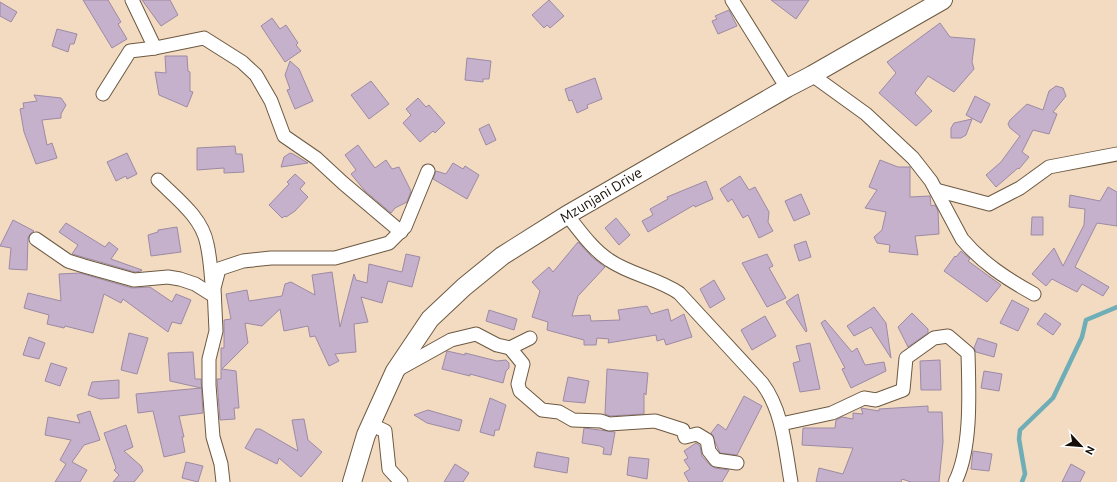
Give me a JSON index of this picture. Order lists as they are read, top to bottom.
{
  "streets": {
    "main road": ["Mzunjani Drive"]
  },
  "north": "bottom right"
}
